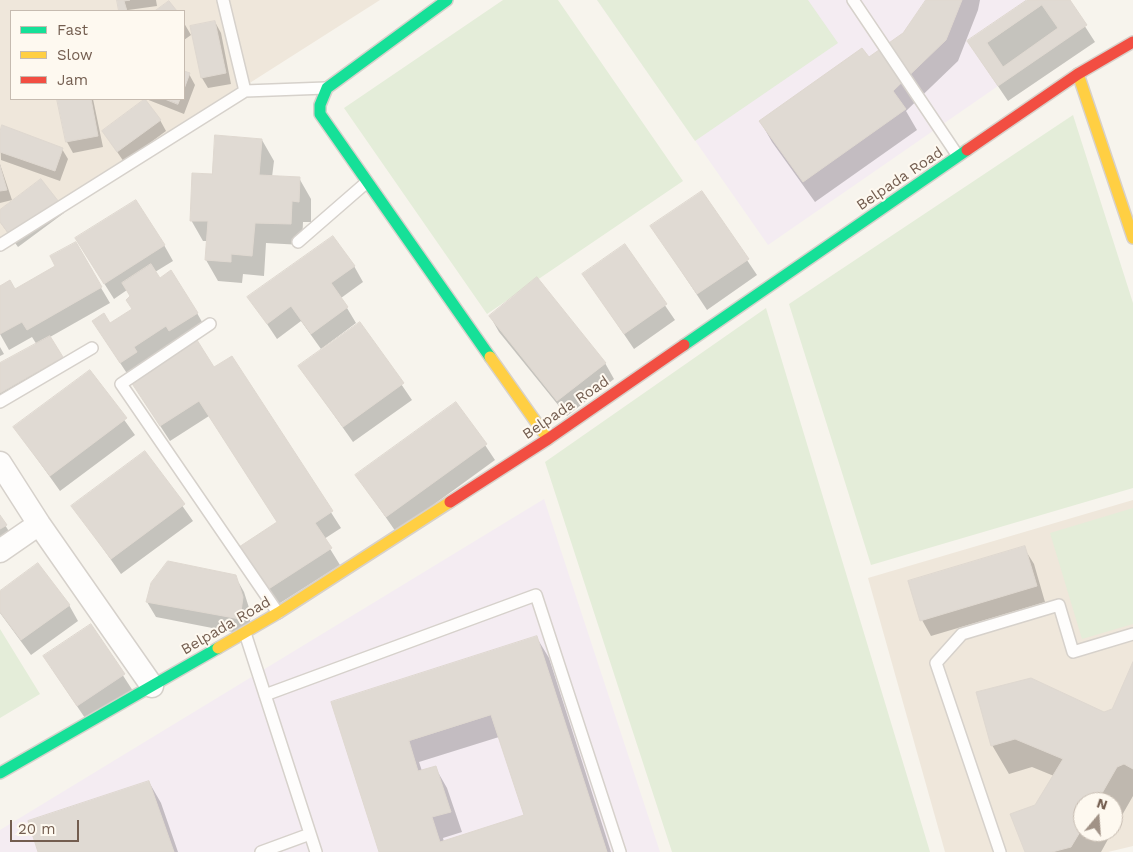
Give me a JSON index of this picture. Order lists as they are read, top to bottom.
{
  "streets": {
    "street": ["Belpada Road"]
  },
  "legend": ["Fast", "Slow", "Jam"],
  "scale_bar": "20 m",
  "north": "top"
}
